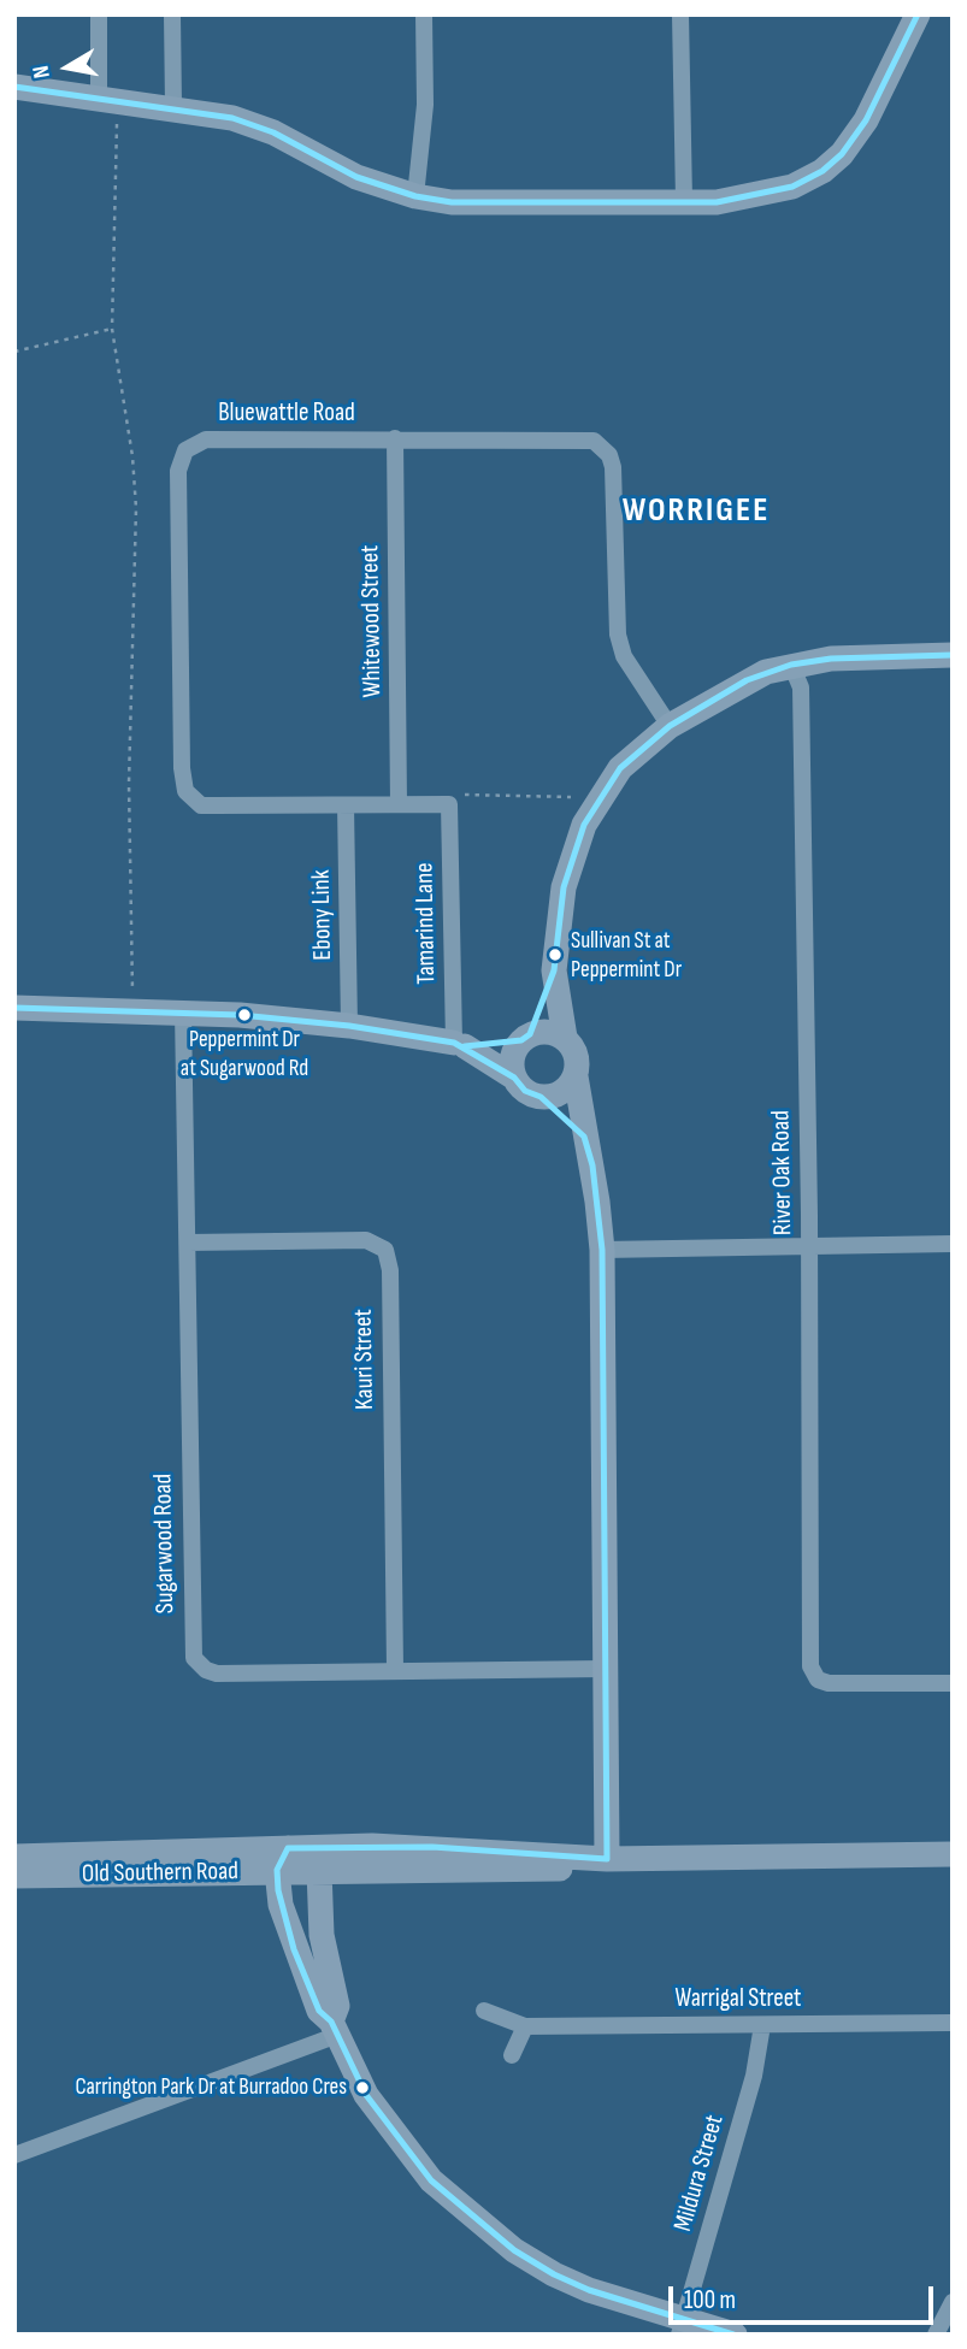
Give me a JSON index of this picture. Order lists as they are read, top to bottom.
{
  "streets": {
    "street": [
      "Bluewattle Road",
      "Whitewood Street",
      "Ebony Link",
      "Tamarind Lane",
      "River Oak Road",
      "Kauri Street",
      "Sugarwood Road",
      "Old Southern Road",
      "Warrigal Street",
      "Mildura Street"
    ]
  },
  "crossings": [
    ["Bluewattle Road", "Whitewood Street"],
    ["Bluewattle Road", "Ebony Link"],
    ["Bluewattle Road", "Tamarind Lane"],
    ["Kauri Street", "Sugarwood Road"],
    ["Warrigal Street", "Mildura Street"]
  ],
  "districts": ["WORRIGEE"],
  "places": ["Sullivan St at Peppermint Dr", "Peppermint Dr at Sugarwood Rd", "Carrington Park Dr at Burradoo Cres"],
  "scale_bar": "100 m",
  "north": "left"
}
